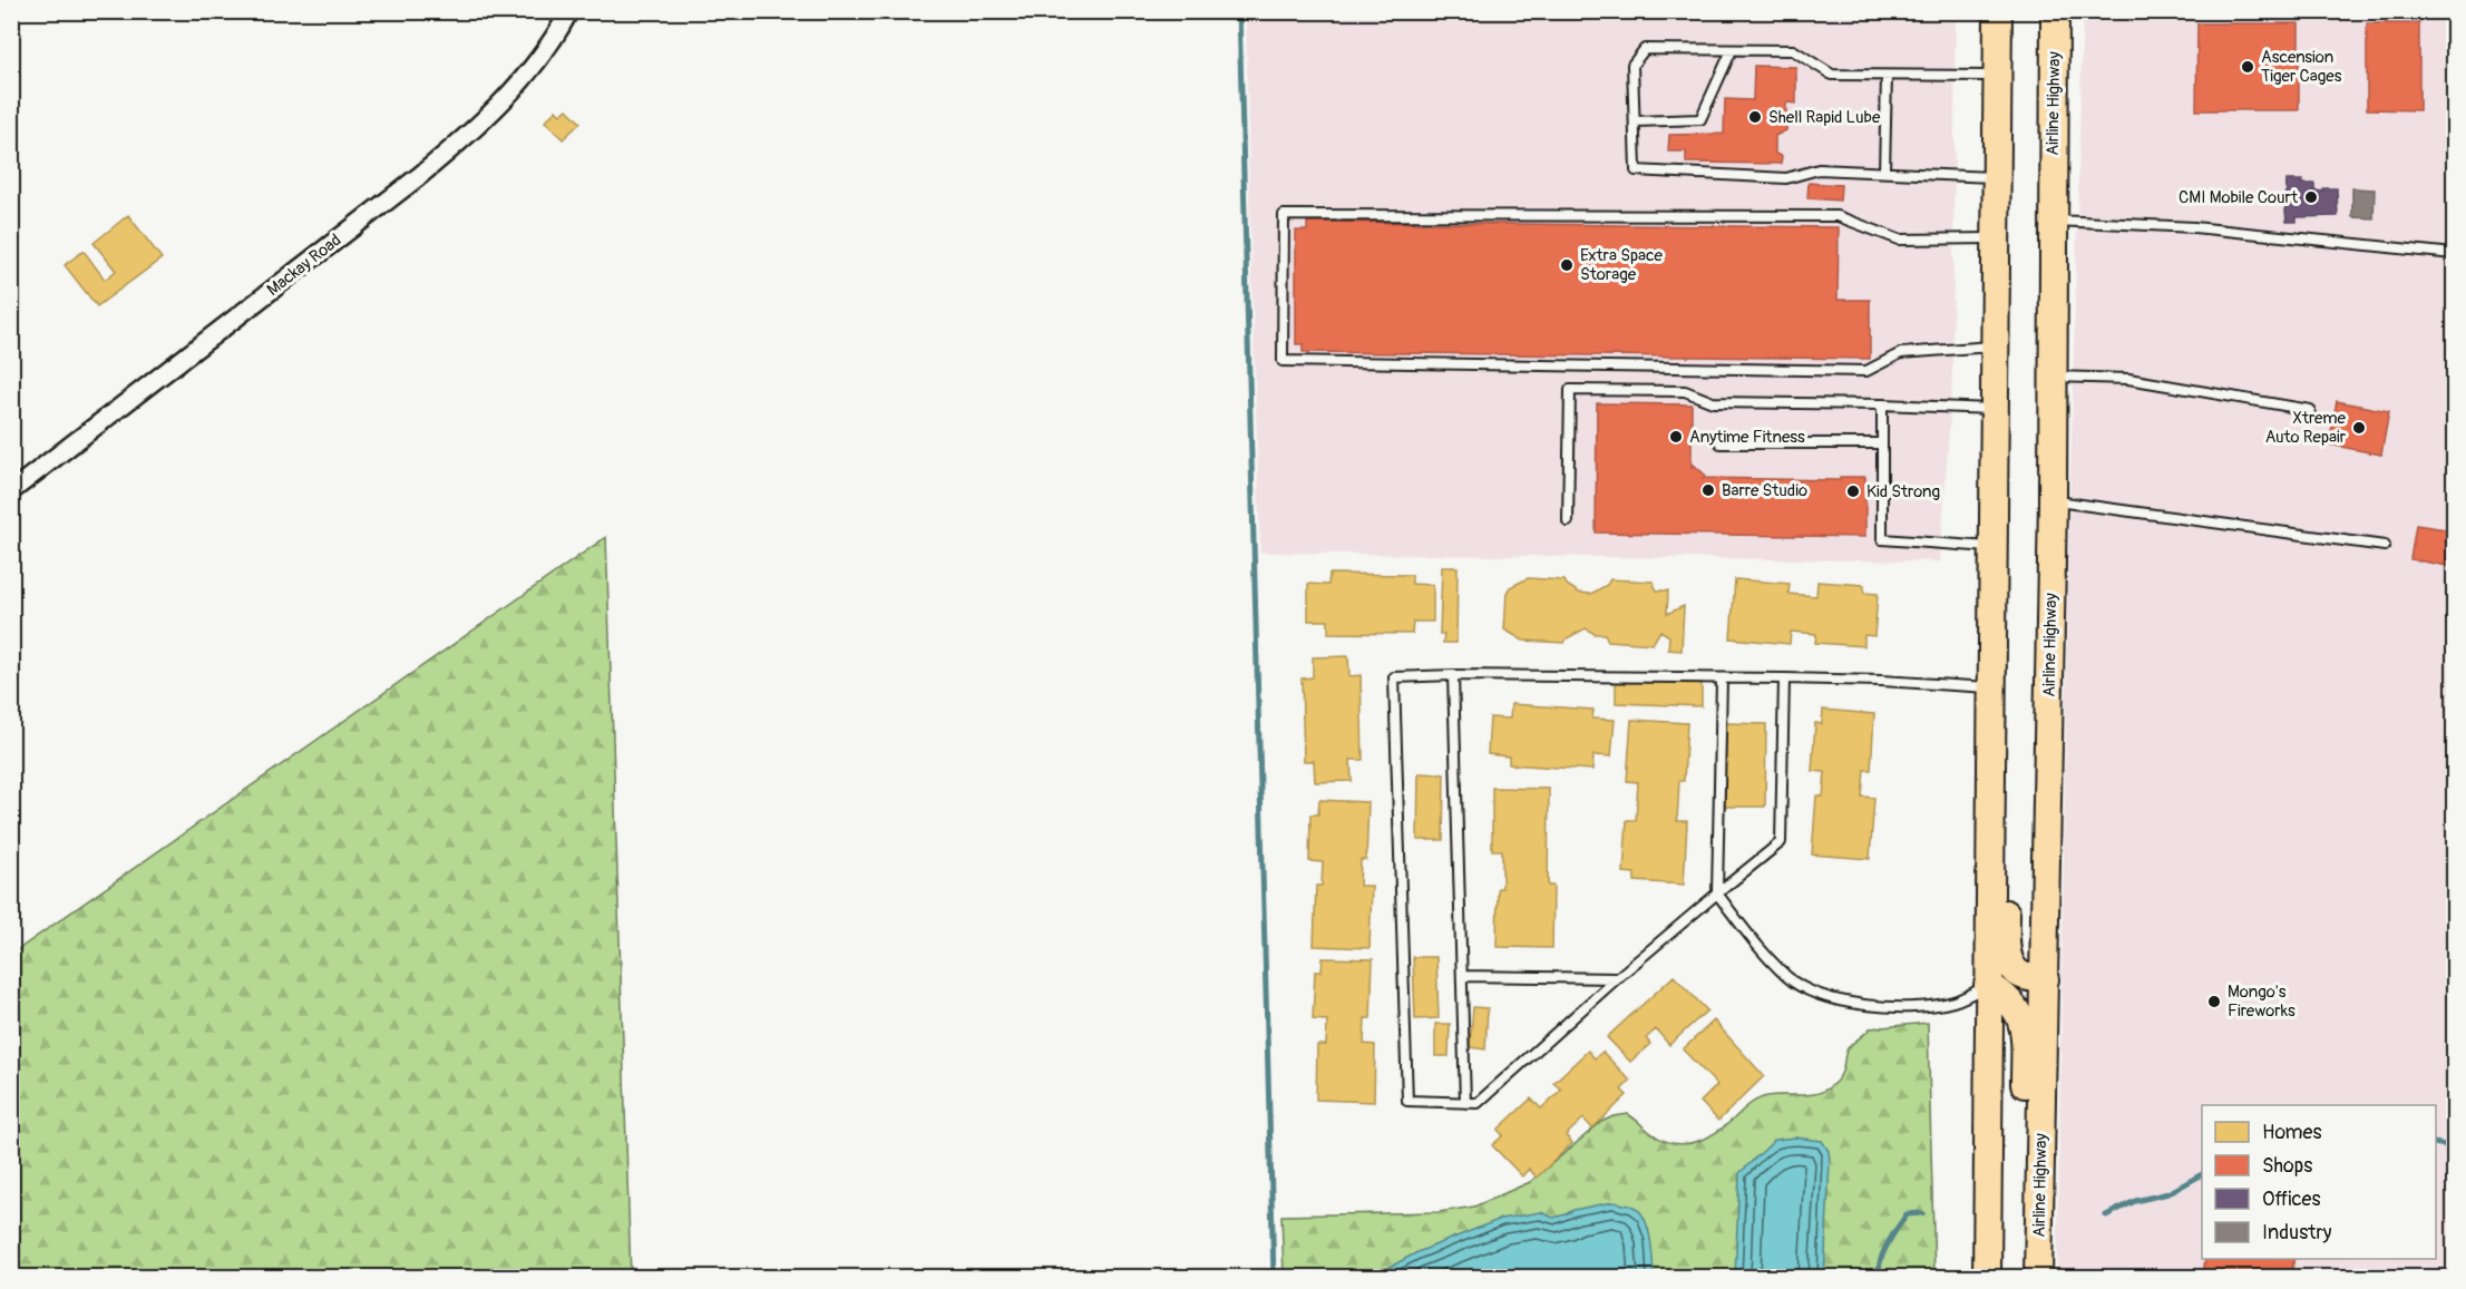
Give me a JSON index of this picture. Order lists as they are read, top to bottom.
{
  "streets": {
    "highway": ["Airline Highway"],
    "street": ["Mackay Road"]
  },
  "places": [
    "Ascension Tiger Cages",
    "Shell Rapid Lube",
    "CMI Mobile Court",
    "Extra Space Storage",
    "Xtreme Auto Repair",
    "Anytime Fitness",
    "Barre Studio",
    "Kid Strong",
    "Mongo's Fireworks"
  ],
  "legend": [
    "Homes",
    "Shops",
    "Offices",
    "Industry"
  ]
}
